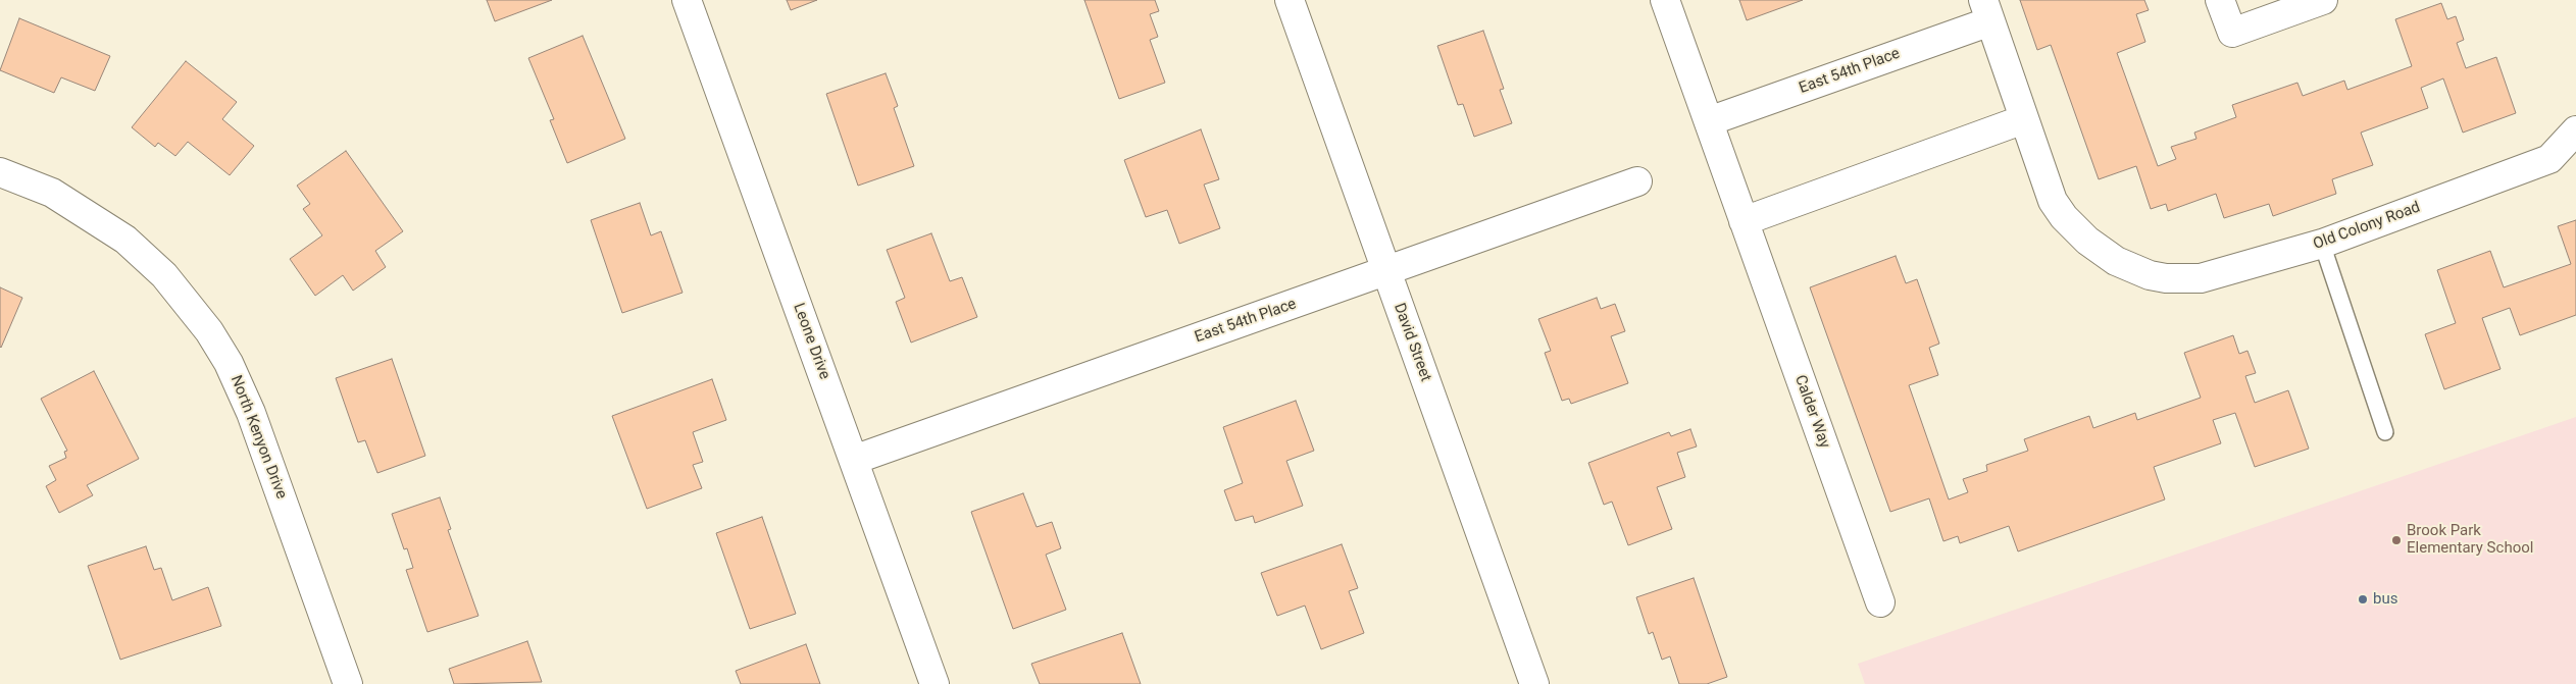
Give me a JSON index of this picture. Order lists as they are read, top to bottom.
{
  "streets": {
    "street": [
      "East 54th Place",
      "Old Colony Road",
      "Leone Drive",
      "David Street",
      "Calder Way",
      "North Kenyon Drive"
    ]
  },
  "crossings": [
    ["East 54th Place", "Leone Drive"],
    ["East 54th Place", "David Street"],
    ["East 54th Place", "Calder Way"]
  ],
  "places": ["Brook Park Elementary School", "bus"]
}
